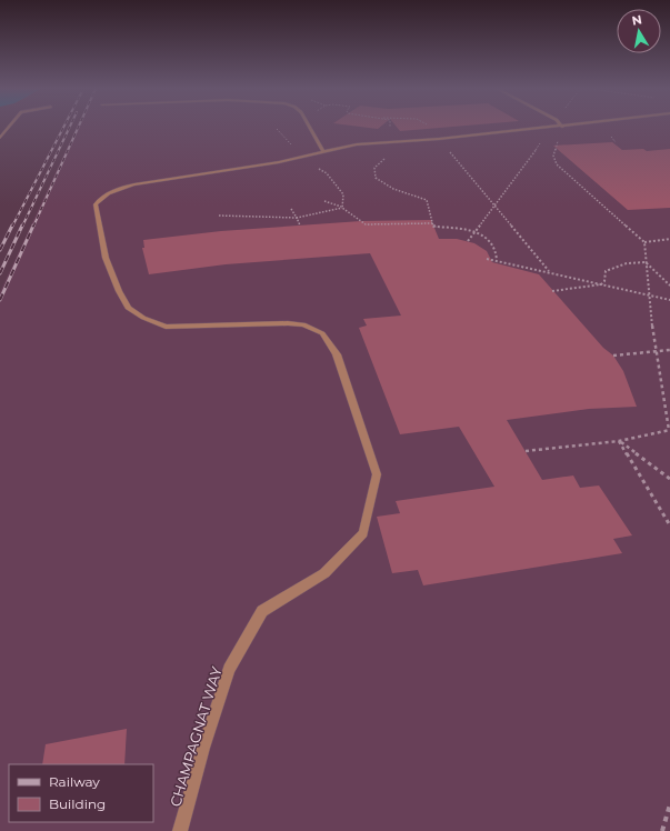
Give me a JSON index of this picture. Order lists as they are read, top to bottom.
{
  "streets": {
    "lane": ["CHAMPAGNAT WAY"]
  },
  "legend": ["Railway", "Building"],
  "north": "top"
}
